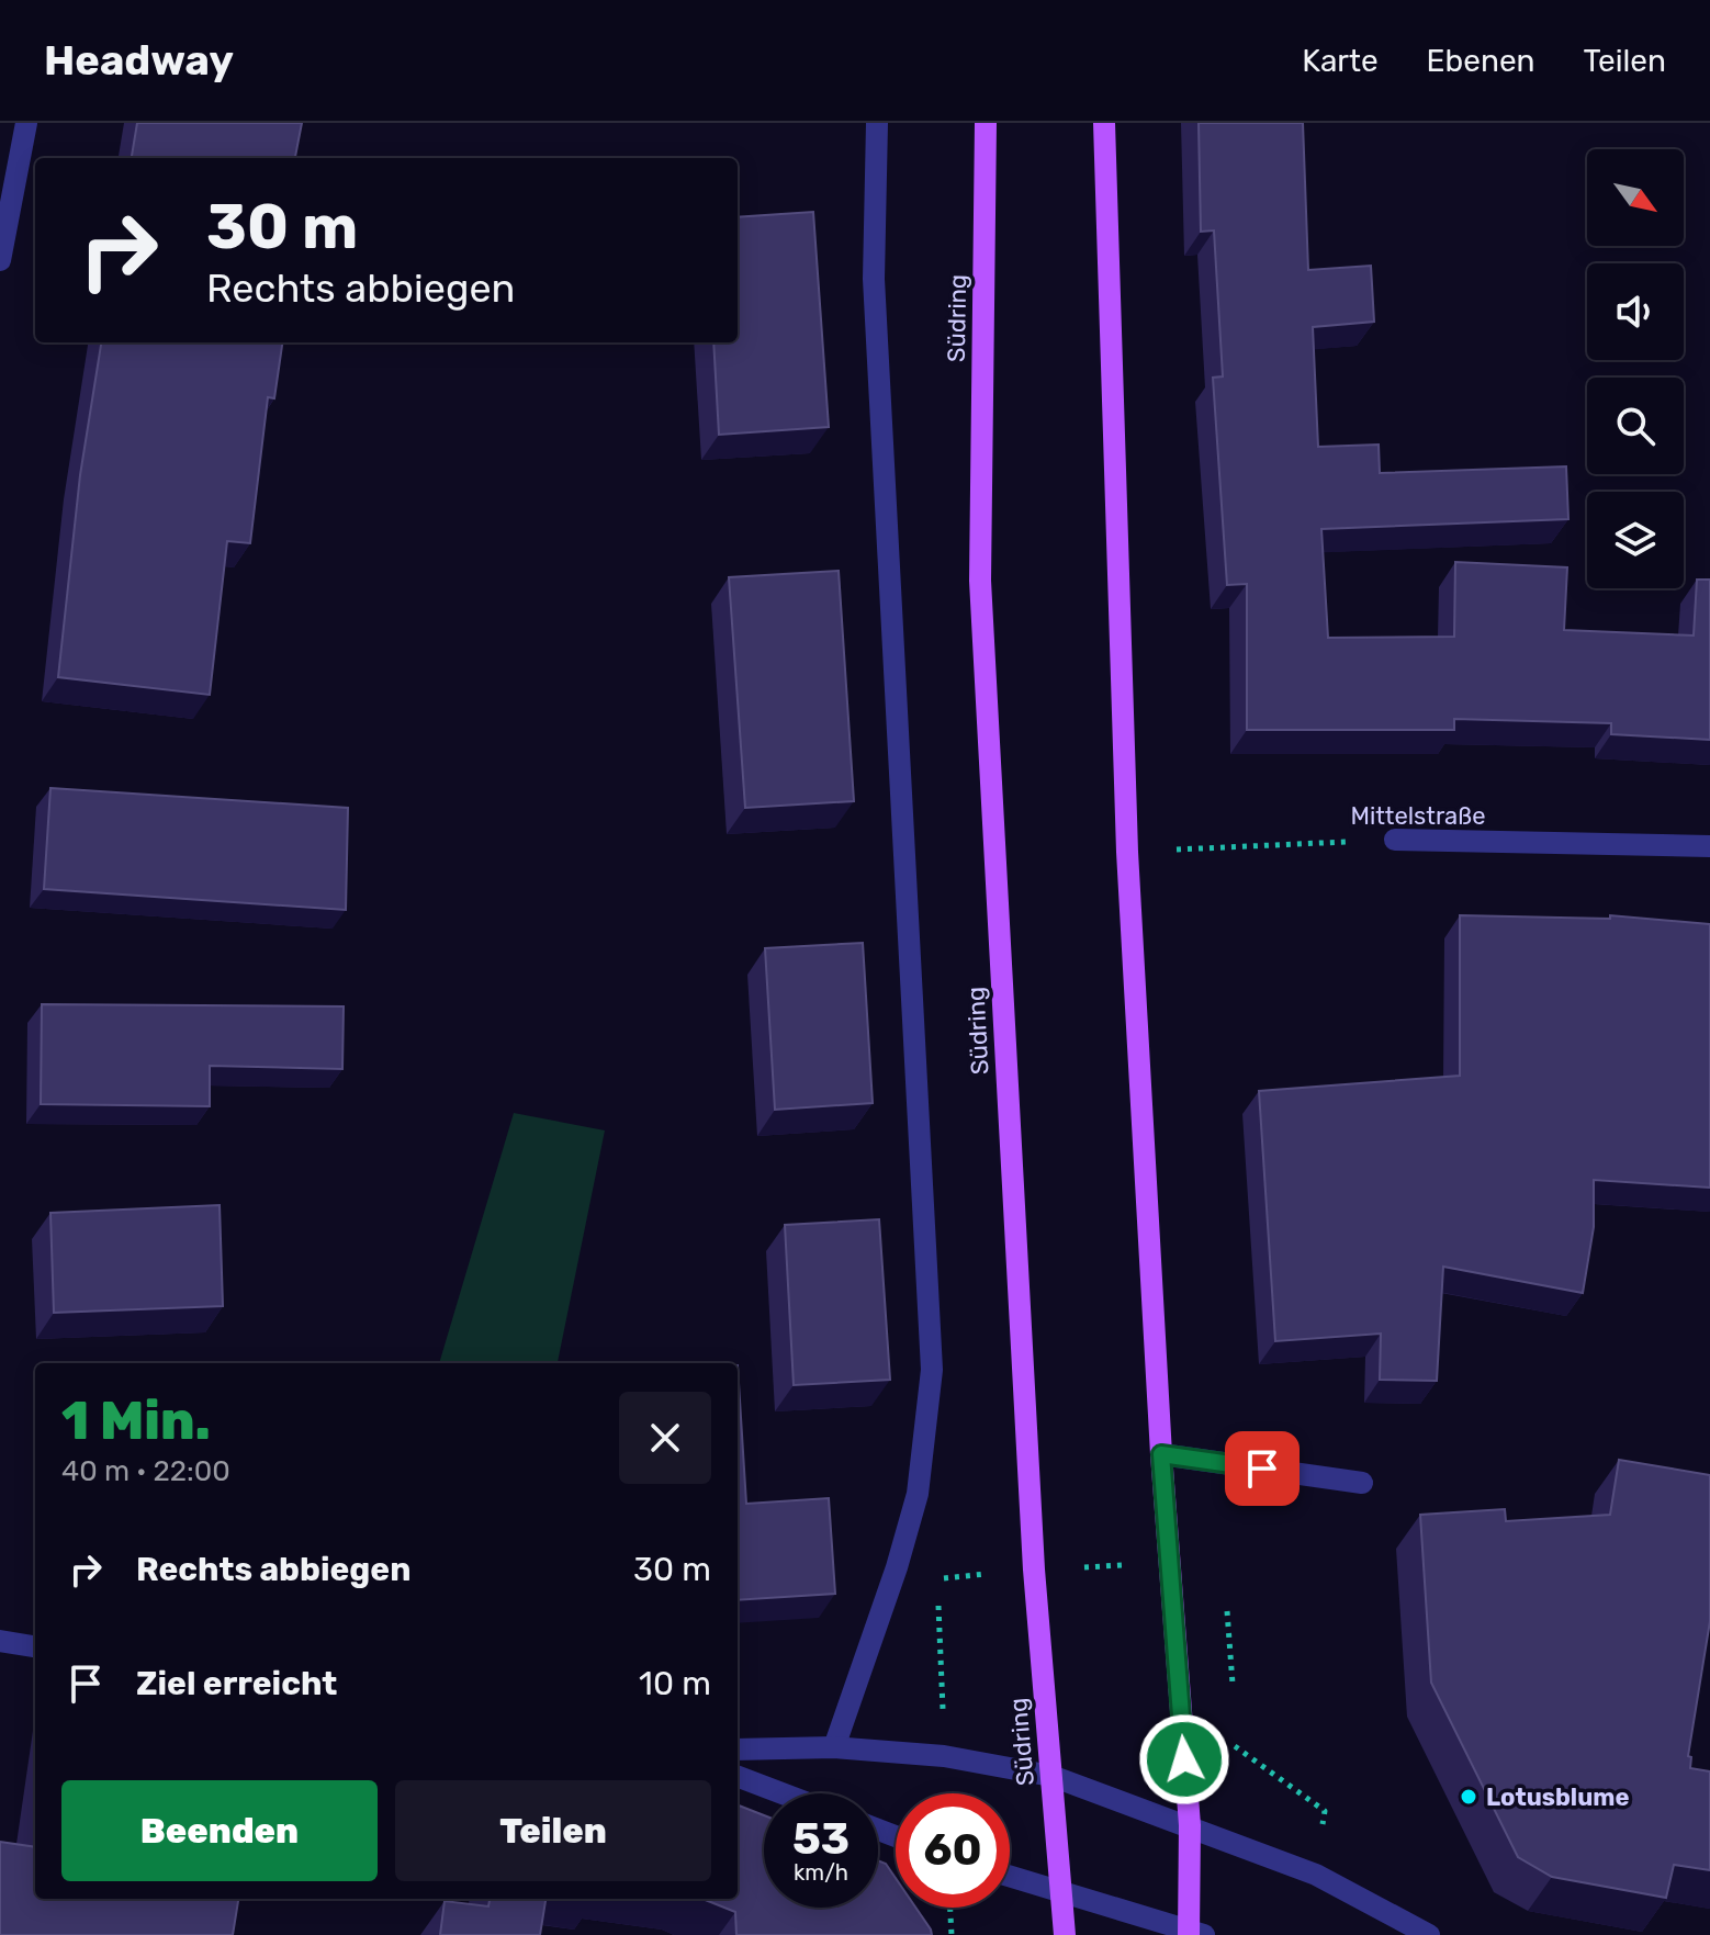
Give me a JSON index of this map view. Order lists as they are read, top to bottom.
{
  "streets": {
    "main road": ["Südring"],
    "street": ["Mittelstraße"]
  },
  "places": ["Lotusblume"],
  "north": "bottom right",
  "page": {
    "header": "Headway",
    "nav": ["Karte", "Ebenen", "Teilen"],
    "turn": ["30 m", "Rechts abbiegen"],
    "heading": ["1 Min.", "40 m · 22:00"],
    "list": [
      {
        "name": "Rechts abbiegen",
        "value": "30 m"
      },
      {
        "name": "Ziel erreicht",
        "value": "10 m"
      }
    ],
    "buttons": ["Beenden", "Teilen"],
    "speed": "53 km/h",
    "limit": "60"
  }
}
